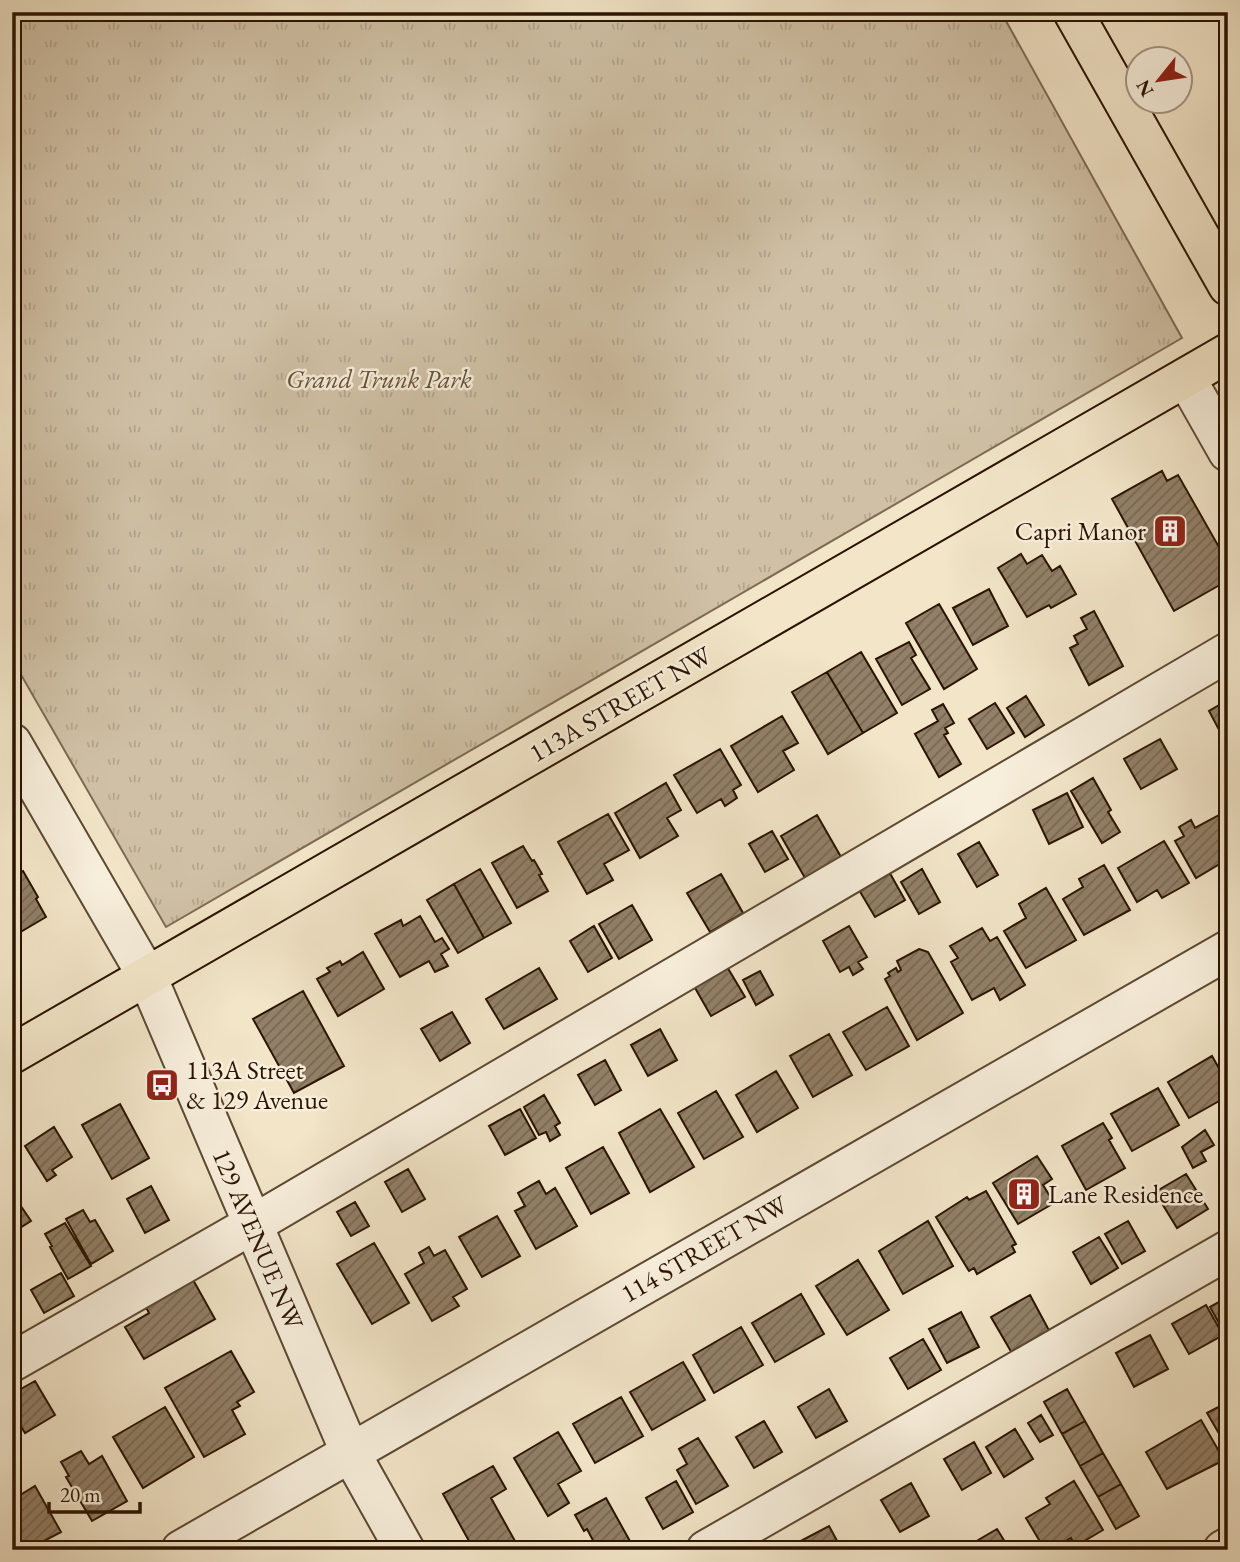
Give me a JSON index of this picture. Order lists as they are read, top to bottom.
{
  "streets": {
    "main road": ["113A STREET NW"],
    "street": ["129 AVENUE NW", "114 STREET NW"]
  },
  "crossings": [
    ["113A STREET NW", "129 AVENUE NW"],
    ["129 AVENUE NW", "114 STREET NW"]
  ],
  "parks": ["Grand Trunk Park"],
  "places": {
    "building": ["Capri Manor", "Lane Residence"],
    "bus stop": ["113A Street & 129 Avenue"]
  },
  "scale_bar": "20 m",
  "north": "bottom left"
}
